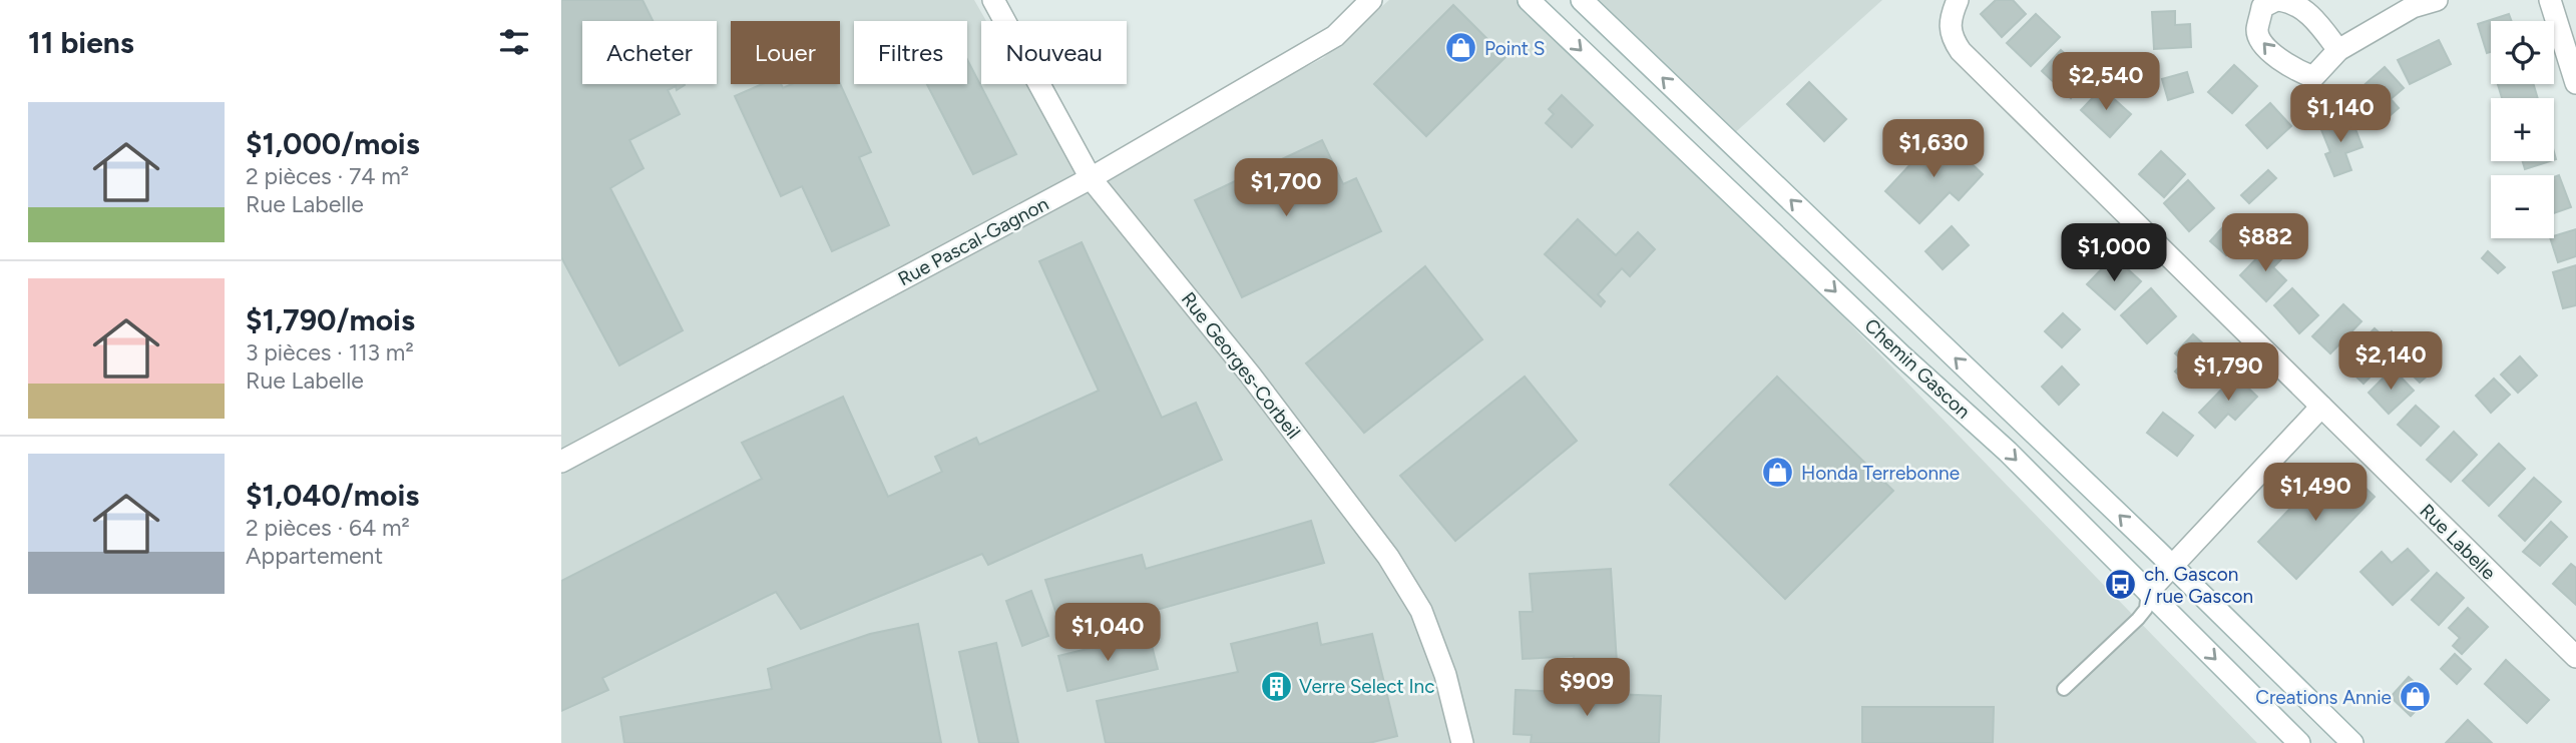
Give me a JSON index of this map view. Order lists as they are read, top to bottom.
{
  "streets": {
    "street": [
      "Rue Pascal-Gagnon",
      "Rue Georges-Corbeil",
      "Chemin Gascon",
      "Rue Labelle"
    ]
  },
  "crossings": [
    ["Rue Pascal-Gagnon", "Rue Georges-Corbeil"]
  ],
  "places": {
    "shop": ["Point S", "Honda Terrebonne", "Creations Annie"],
    "bus stop": ["ch. Gascon / rue Gascon"],
    "building": ["Verre Select Inc"]
  },
  "page": {
    "heading": "11 biens",
    "map_buttons": ["+", "−"],
    "chip": [
      "Acheter",
      "Louer",
      "Filtres",
      "Nouveau"
    ],
    "price": [
      "$2,540",
      "$1,140",
      "$1,630",
      "$1,700",
      "$882",
      "$1,000",
      "$2,140",
      "$1,790",
      "$1,490",
      "$1,040",
      "$909"
    ],
    "list": [
      {
        "name": "$1,000/mois",
        "note": "2 pièces · 74 m² · Rue Labelle"
      },
      {
        "name": "$1,790/mois",
        "note": "3 pièces · 113 m² · Rue Labelle"
      },
      {
        "name": "$1,040/mois",
        "note": "2 pièces · 64 m² · Appartement"
      }
    ]
  }
}
